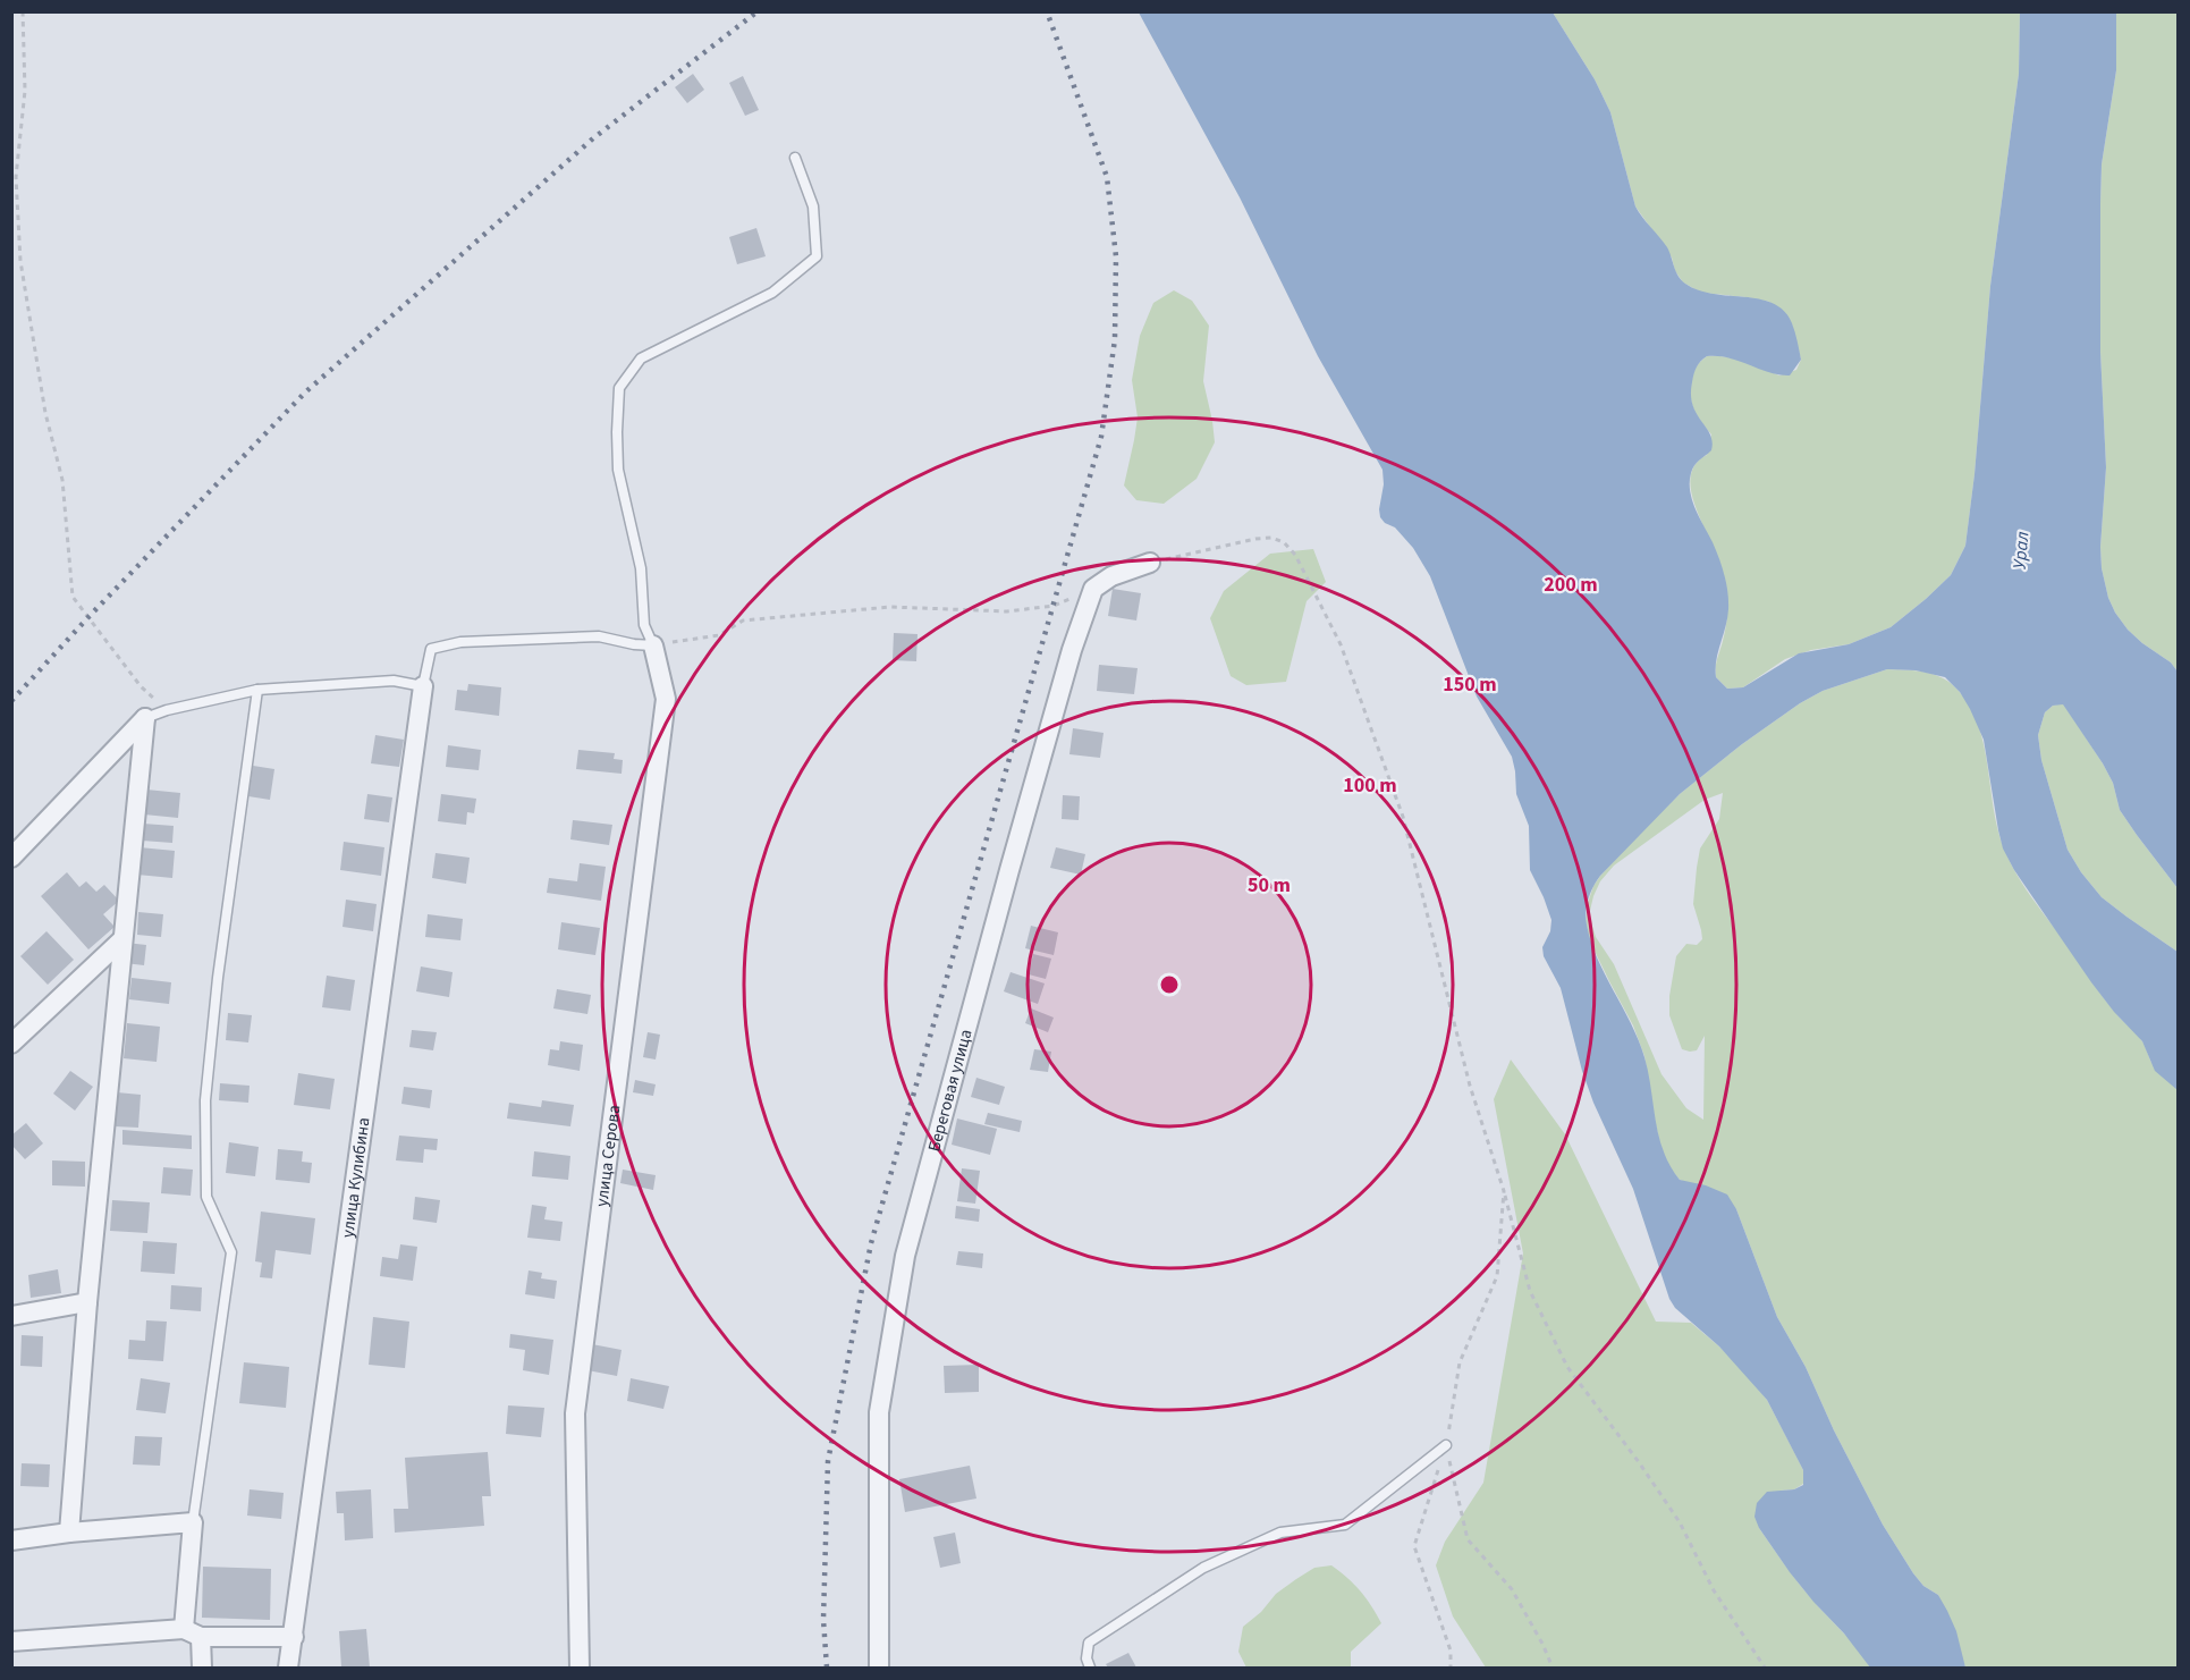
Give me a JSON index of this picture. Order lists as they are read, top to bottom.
{
  "streets": {
    "street": ["Береговая улица", "улица Серова", "улица Кулибина"]
  },
  "water": ["Урал"],
  "rings": [
    "200 m",
    "150 m",
    "100 m",
    "50 m"
  ]
}
